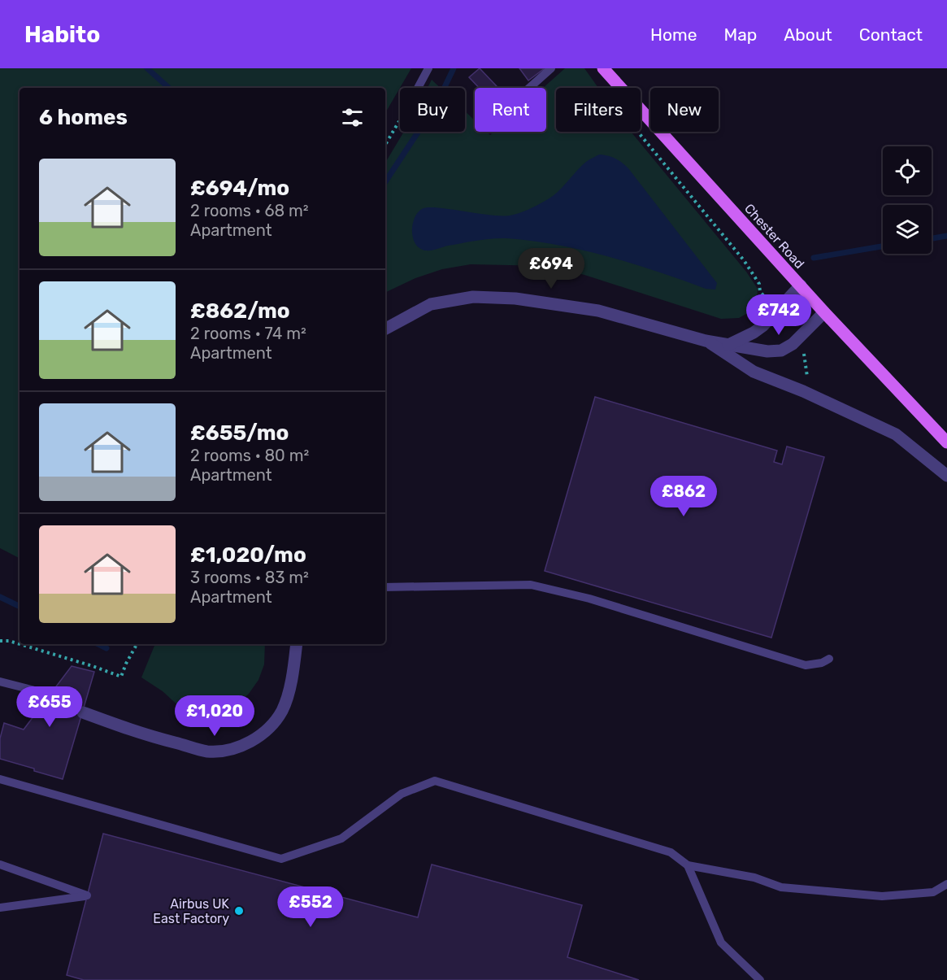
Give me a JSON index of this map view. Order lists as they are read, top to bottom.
{
  "streets": {
    "main road": ["Chester Road"]
  },
  "places": ["Airbus UK East Factory"],
  "page": {
    "header": "Habito",
    "nav": [
      "Home",
      "Map",
      "About",
      "Contact"
    ],
    "chip": [
      "Buy",
      "Rent",
      "Filters",
      "New"
    ],
    "heading": "6 homes",
    "list": [
      {
        "name": "£694/mo",
        "note": "2 rooms · 68 m² · Apartment"
      },
      {
        "name": "£862/mo",
        "note": "2 rooms · 74 m² · Apartment"
      },
      {
        "name": "£655/mo",
        "note": "2 rooms · 80 m² · Apartment"
      },
      {
        "name": "£1,020/mo",
        "note": "3 rooms · 83 m² · Apartment"
      }
    ],
    "price": [
      "£694",
      "£742",
      "£862",
      "£655",
      "£1,020",
      "£552"
    ]
  }
}
